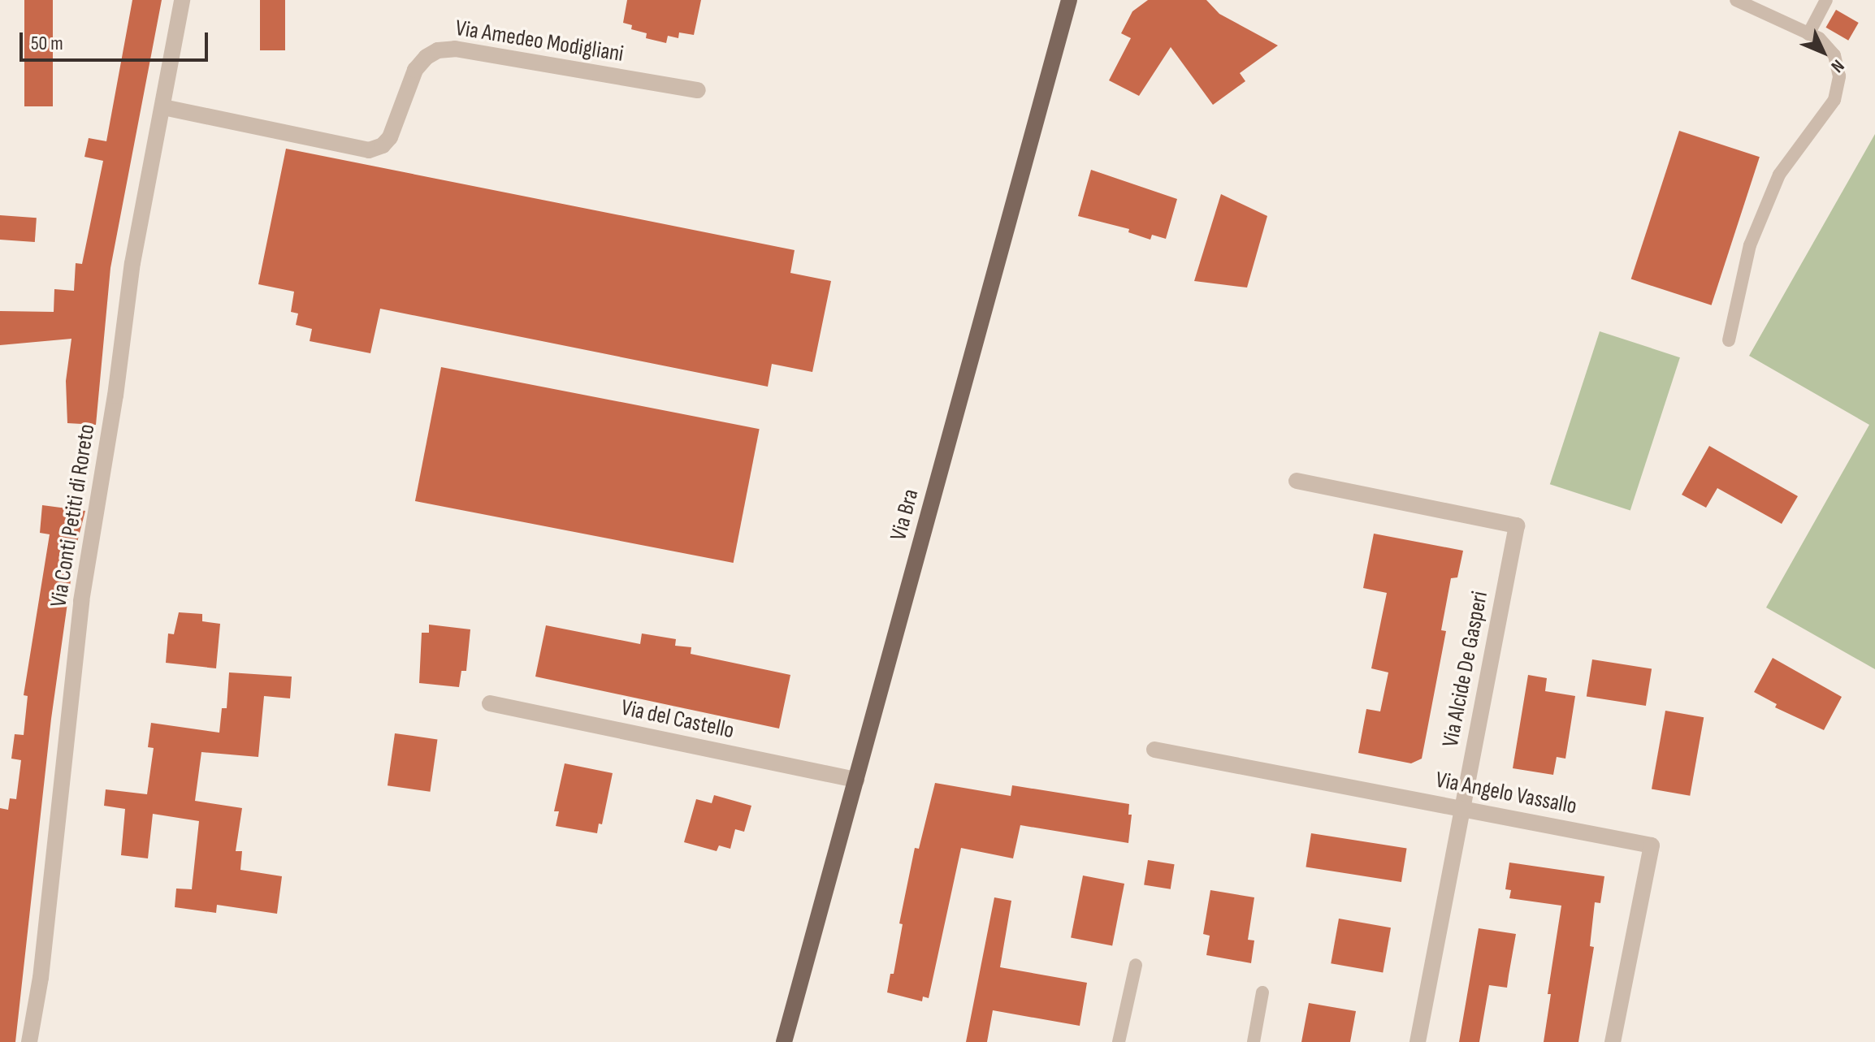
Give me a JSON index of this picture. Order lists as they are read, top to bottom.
{
  "streets": {
    "main road": ["Via Bra"],
    "street": [
      "Via Amedeo Modigliani",
      "Via Conti Petiti di Roreto",
      "Via Alcide De Gasperi",
      "Via del Castello",
      "Via Angelo Vassallo"
    ]
  },
  "crossings": [
    ["Via Amedeo Modigliani", "Via Conti Petiti di Roreto"],
    ["Via Bra", "Via del Castello"],
    ["Via Alcide De Gasperi", "Via Angelo Vassallo"]
  ],
  "scale_bar": "50 m",
  "north": "bottom right"
}
